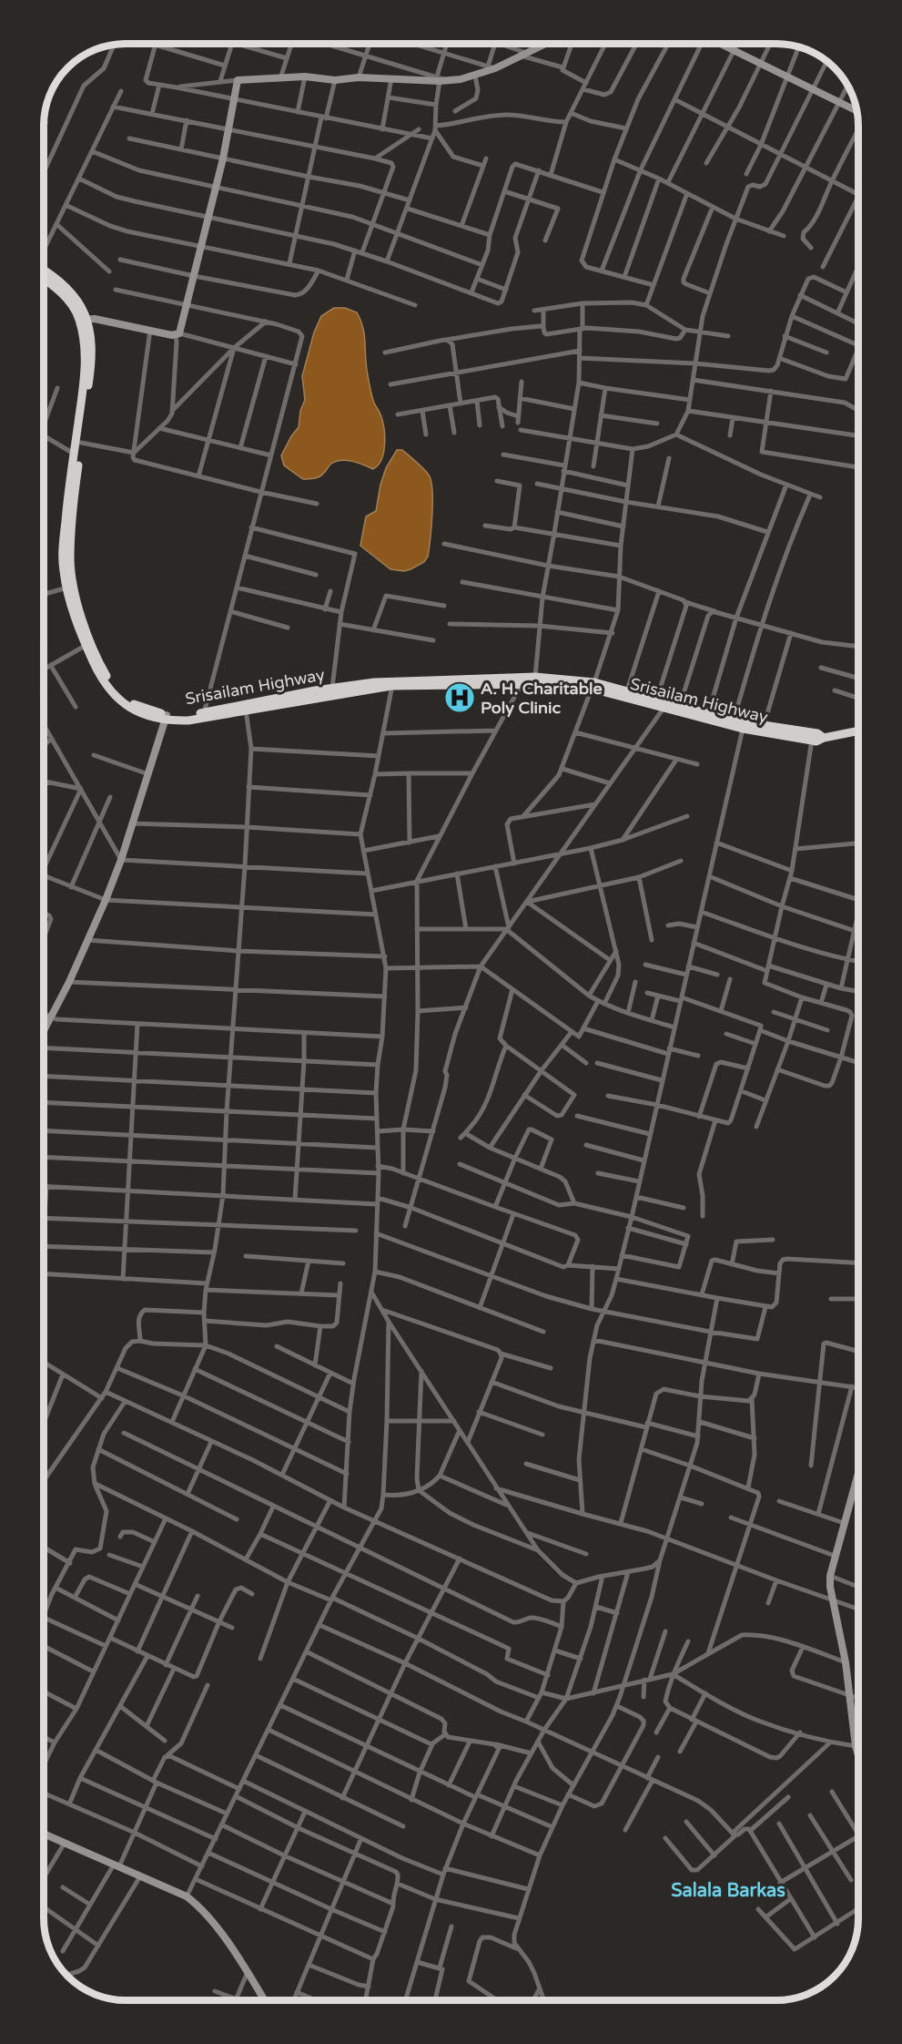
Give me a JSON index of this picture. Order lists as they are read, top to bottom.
{
  "streets": {
    "highway": ["Srisailam Highway"]
  },
  "districts": ["Salala Barkas"],
  "places": {
    "hospital": ["A. H. Charitable Poly Clinic"]
  }
}
